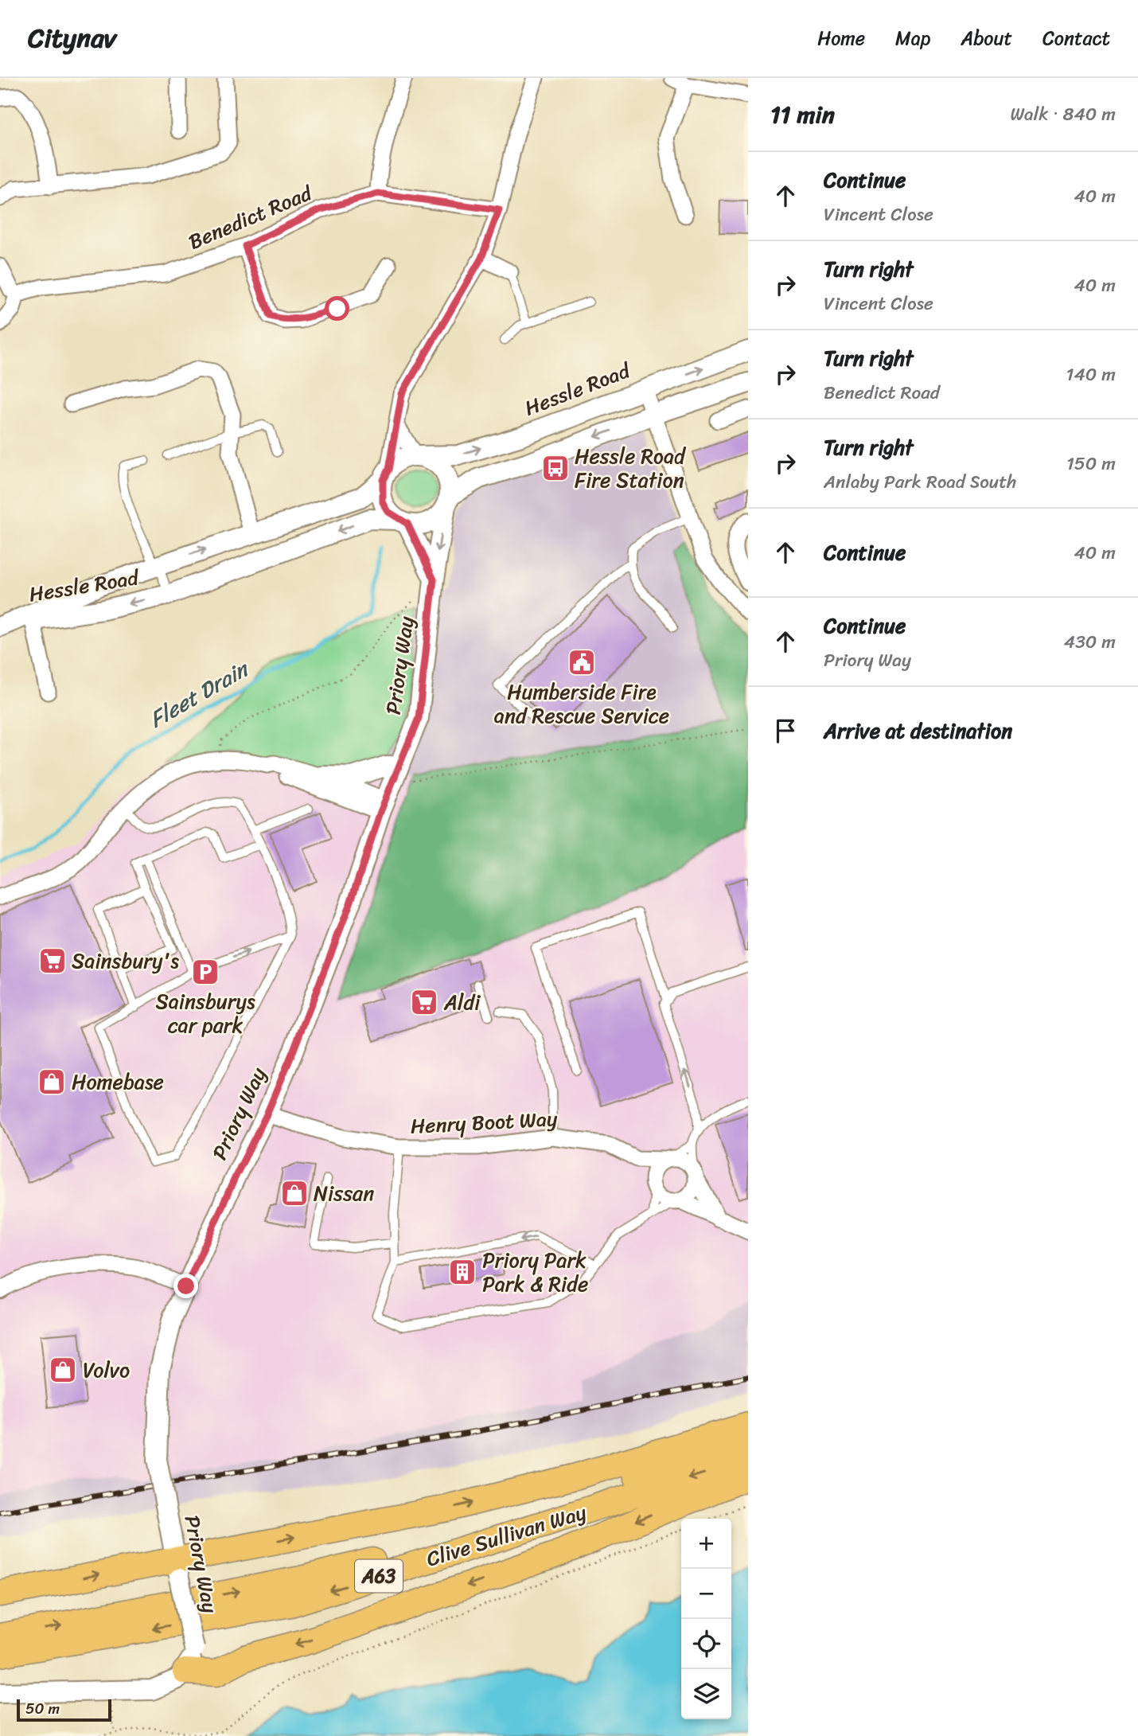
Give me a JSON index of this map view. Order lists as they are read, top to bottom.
{
  "streets": {
    "highway": ["Clive Sullivan Way", "A63"],
    "street": [
      "Benedict Road",
      "Hessle Road",
      "Priory Way",
      "Henry Boot Way"
    ]
  },
  "crossings": [
    ["Hessle Road", "Priory Way"],
    ["Priory Way", "Henry Boot Way"]
  ],
  "water": ["Fleet Drain"],
  "places": {
    "bus stop": ["Hessle Road Fire Station"],
    "public building": ["Humberside Fire and Rescue Service"],
    "supermarket": ["Sainsbury's", "Aldi"],
    "parking": ["Sainsburys car park"],
    "shop": ["Homebase", "Nissan", "Volvo"],
    "building": ["Priory Park Park & Ride"]
  },
  "scale_bar": "50 m",
  "page": {
    "header": "Citynav",
    "nav": [
      "Home",
      "Map",
      "About",
      "Contact"
    ],
    "heading": ["11 min", "Walk · 840 m"],
    "list": [
      ["Continue", "Vincent Close", "40 m"],
      ["Turn right", "Vincent Close", "40 m"],
      ["Turn right", "Benedict Road", "140 m"],
      ["Turn right", "Anlaby Park Road South", "150 m"],
      ["Continue", "40 m"],
      ["Continue", "Priory Way", "430 m"],
      "Arrive at destination"
    ],
    "map_buttons": ["+", "−"],
    "scale": "50 m"
  }
}
